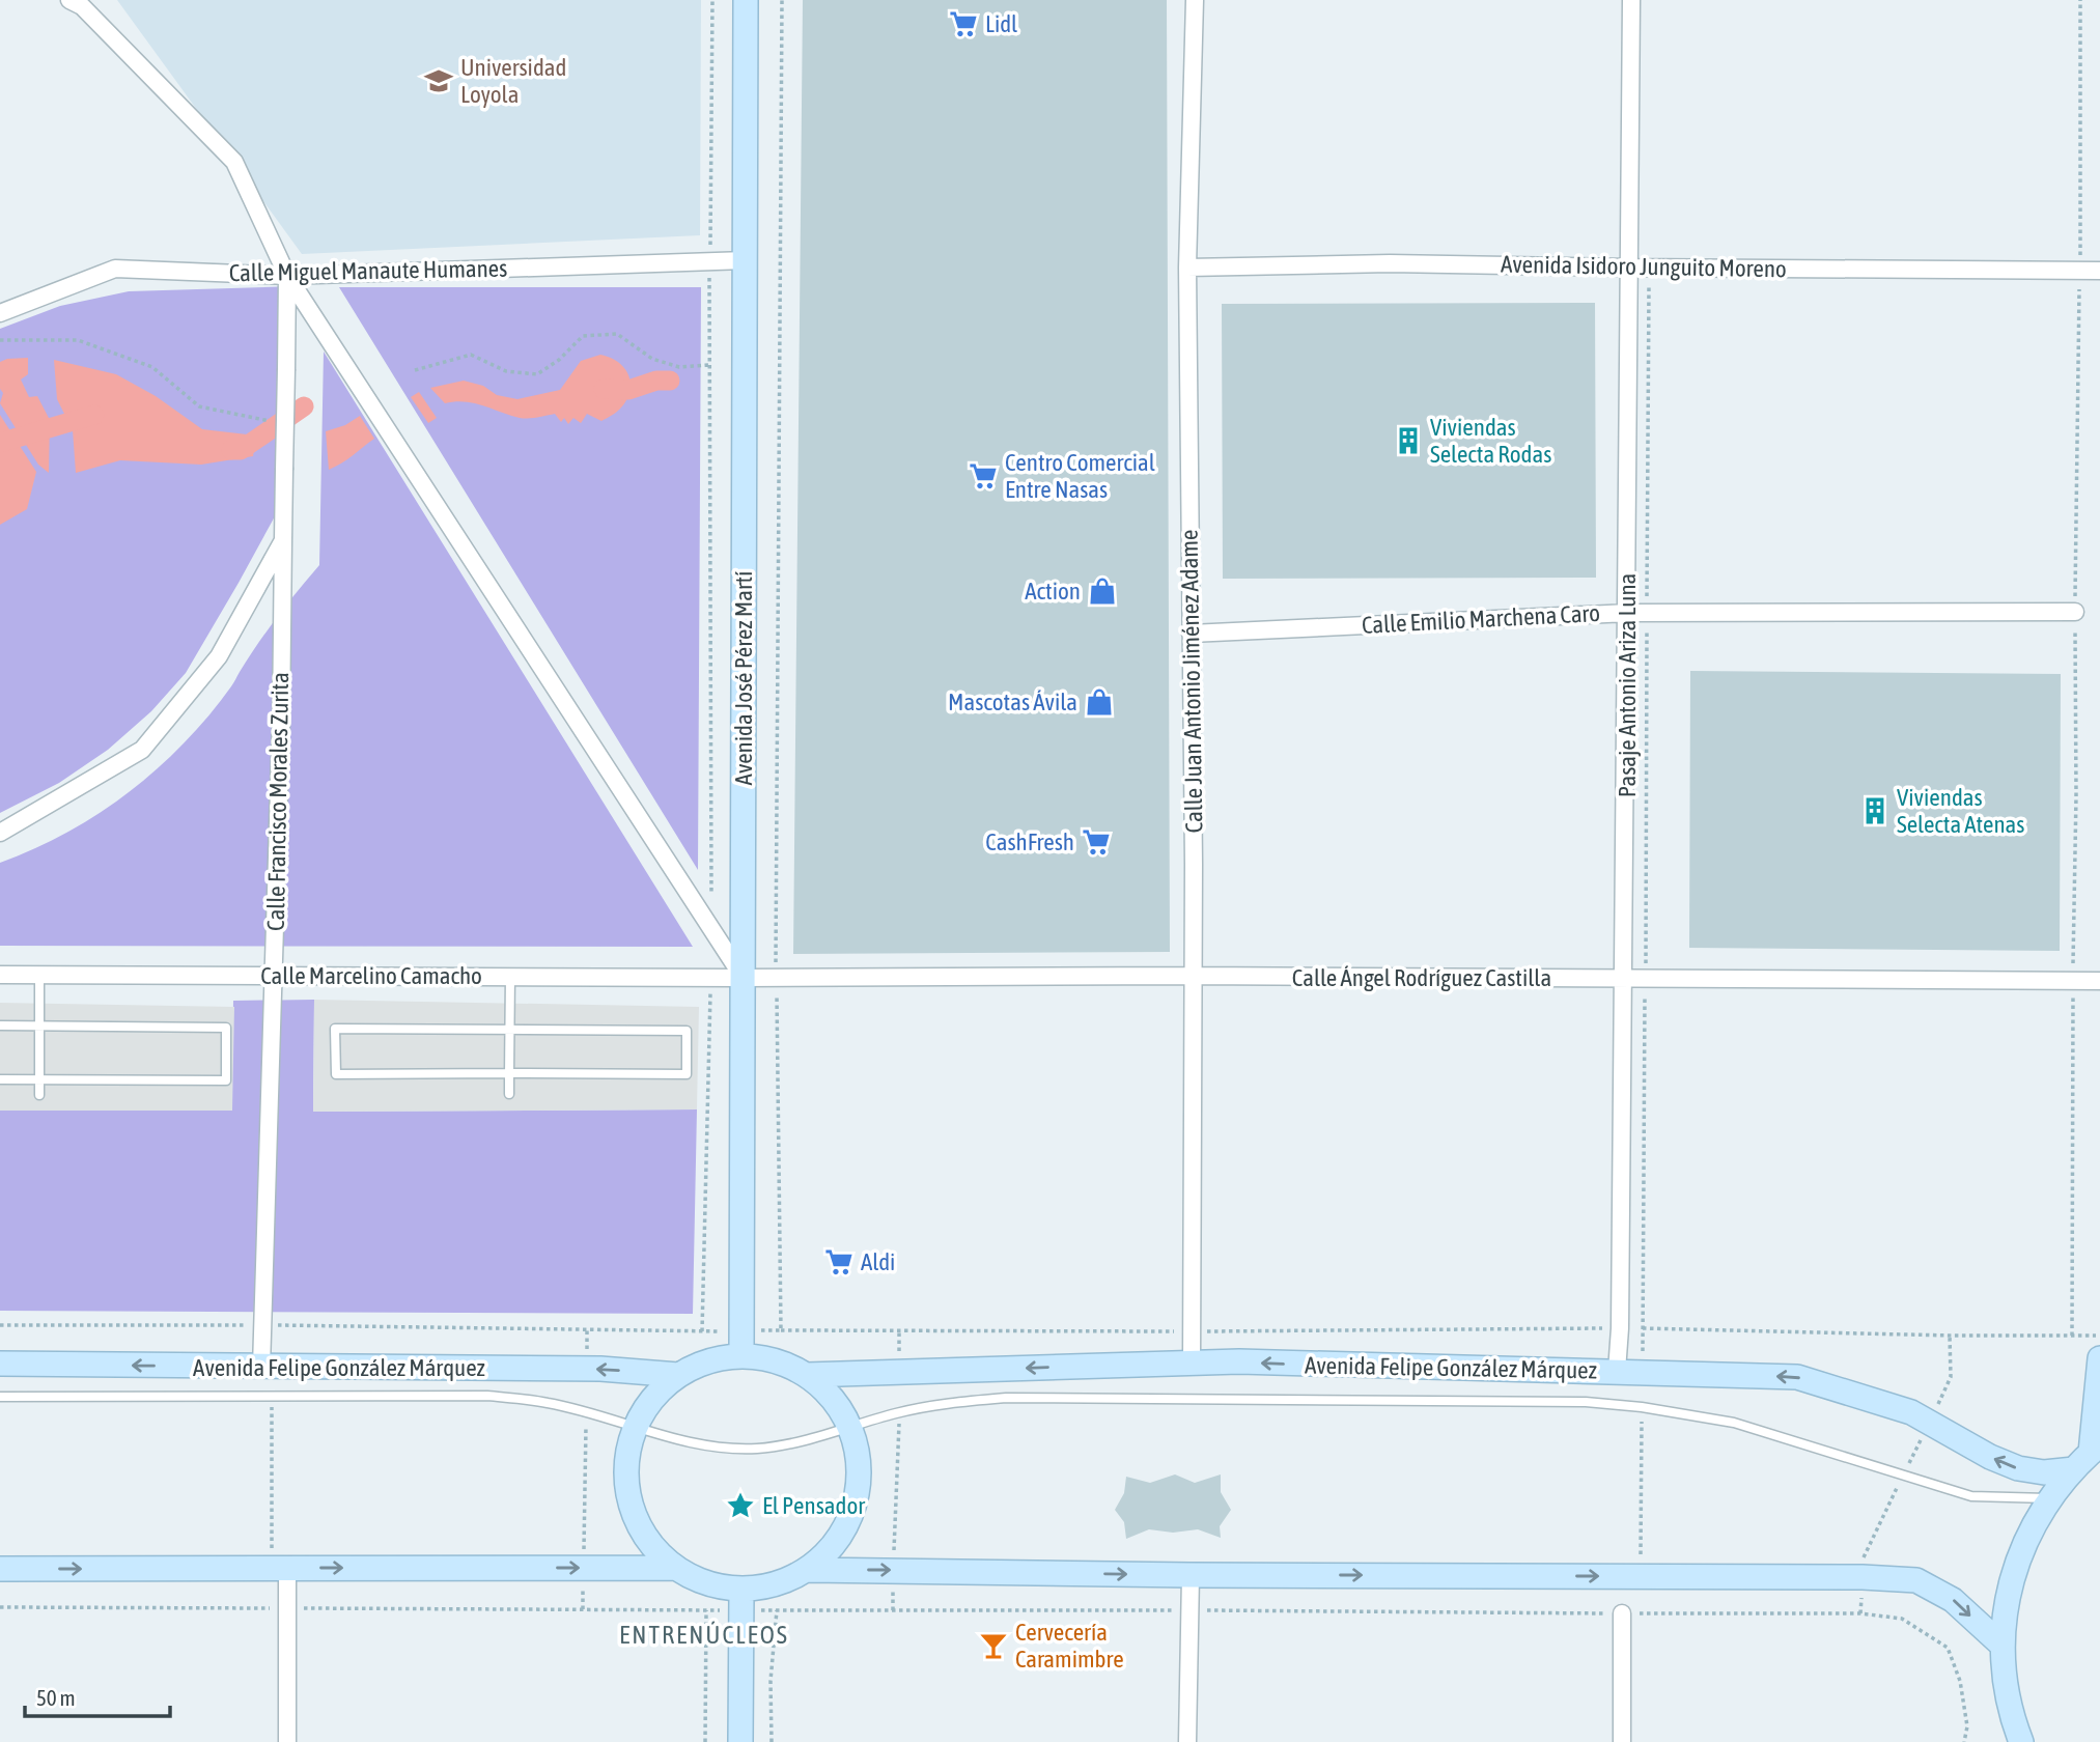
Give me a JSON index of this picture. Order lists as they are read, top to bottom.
{
  "streets": {
    "main road": ["Avenida José Pérez Martí", "Avenida Felipe González Márquez"],
    "street": [
      "Avenida Isidoro Junguito Moreno",
      "Calle Miguel Manaute Humanes",
      "Calle Emilio Marchena Caro",
      "Calle Juan Antonio Jiménez Adame",
      "Pasaje Antonio Ariza Luna",
      "Calle Francisco Morales Zurita",
      "Calle Marcelino Camacho",
      "Calle Ángel Rodríguez Castilla"
    ]
  },
  "crossings": [
    ["Avenida Isidoro Junguito Moreno", "Calle Juan Antonio Jiménez Adame"],
    ["Avenida Isidoro Junguito Moreno", "Pasaje Antonio Ariza Luna"],
    ["Calle Miguel Manaute Humanes", "Avenida José Pérez Martí"],
    ["Calle Miguel Manaute Humanes", "Calle Francisco Morales Zurita"],
    ["Calle Emilio Marchena Caro", "Calle Juan Antonio Jiménez Adame"],
    ["Calle Emilio Marchena Caro", "Pasaje Antonio Ariza Luna"],
    ["Avenida José Pérez Martí", "Calle Marcelino Camacho"],
    ["Avenida José Pérez Martí", "Calle Ángel Rodríguez Castilla"],
    ["Calle Juan Antonio Jiménez Adame", "Calle Ángel Rodríguez Castilla"],
    ["Calle Juan Antonio Jiménez Adame", "Avenida Felipe González Márquez"],
    ["Pasaje Antonio Ariza Luna", "Calle Ángel Rodríguez Castilla"],
    ["Pasaje Antonio Ariza Luna", "Avenida Felipe González Márquez"],
    ["Calle Francisco Morales Zurita", "Calle Marcelino Camacho"],
    ["Calle Francisco Morales Zurita", "Avenida Felipe González Márquez"],
    ["Calle Marcelino Camacho", "Calle Ángel Rodríguez Castilla"]
  ],
  "districts": ["ENTRENÚCLEOS"],
  "places": {
    "supermarket": [
      "Lidl",
      "Centro Comercial Entre Nasas",
      "CashFresh",
      "Aldi"
    ],
    "school or university": ["Universidad Loyola"],
    "building": ["Viviendas Selecta Rodas", "Viviendas Selecta Atenas"],
    "shop": ["Action", "Mascotas Ávila"],
    "place": ["El Pensador"],
    "bar": ["Cervecería Caramimbre"]
  },
  "scale_bar": "50 m"
}
